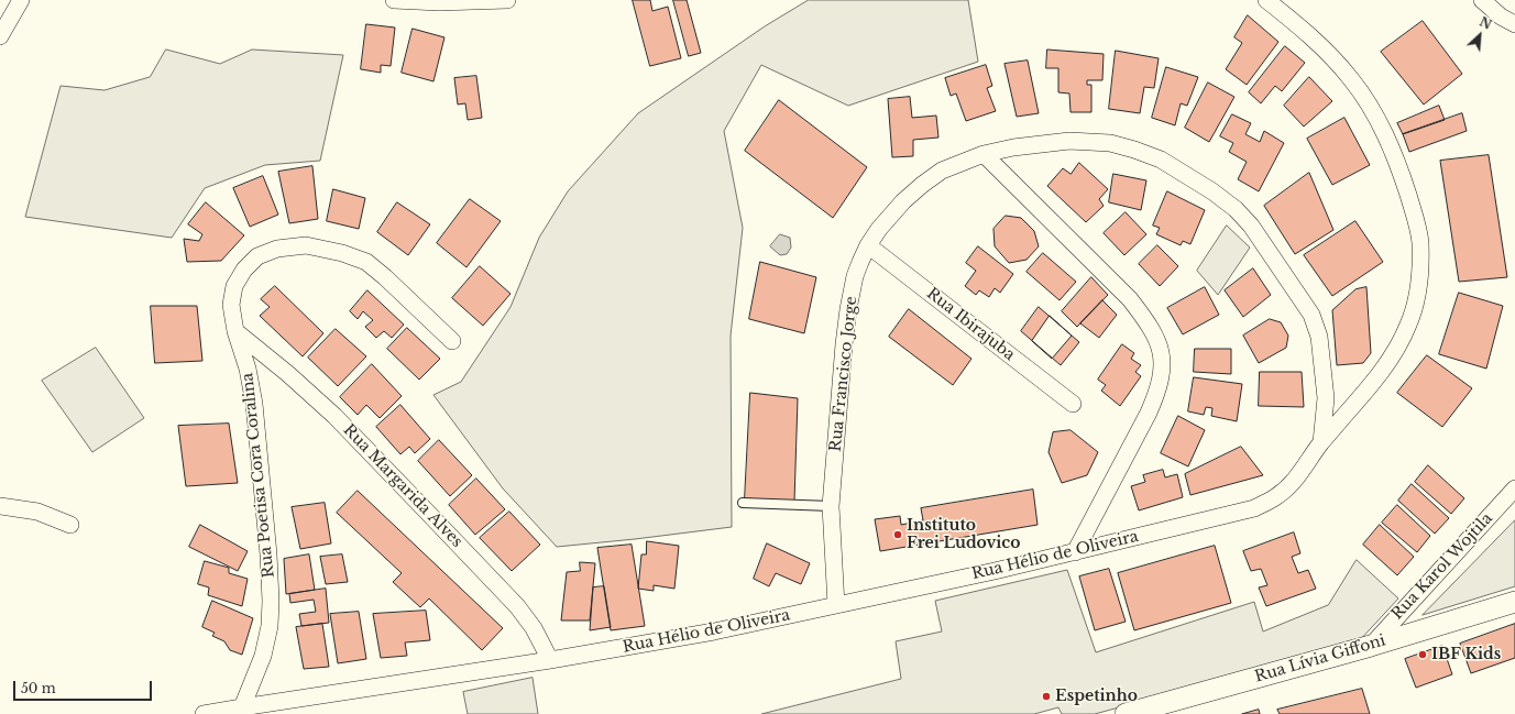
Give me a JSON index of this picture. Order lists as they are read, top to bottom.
{
  "streets": {
    "street": [
      "Rua Ibirajuba",
      "Rua Francisco Jorge",
      "Rua Poetisa Cora Coralina",
      "Rua Margarida Alves",
      "Rua Hélio de Oliveira",
      "Rua Karol Wojtila",
      "Rua Lívia Giffoni"
    ]
  },
  "crossings": [
    ["Rua Ibirajuba", "Rua Francisco Jorge"],
    ["Rua Francisco Jorge", "Rua Hélio de Oliveira"],
    ["Rua Poetisa Cora Coralina", "Rua Margarida Alves"],
    ["Rua Poetisa Cora Coralina", "Rua Hélio de Oliveira"],
    ["Rua Margarida Alves", "Rua Hélio de Oliveira"],
    ["Rua Karol Wojtila", "Rua Lívia Giffoni"]
  ],
  "places": ["Instituto Frei Ludovico", "IBF Kids", "Espetinho"],
  "scale_bar": "50 m",
  "north": "top right"
}
